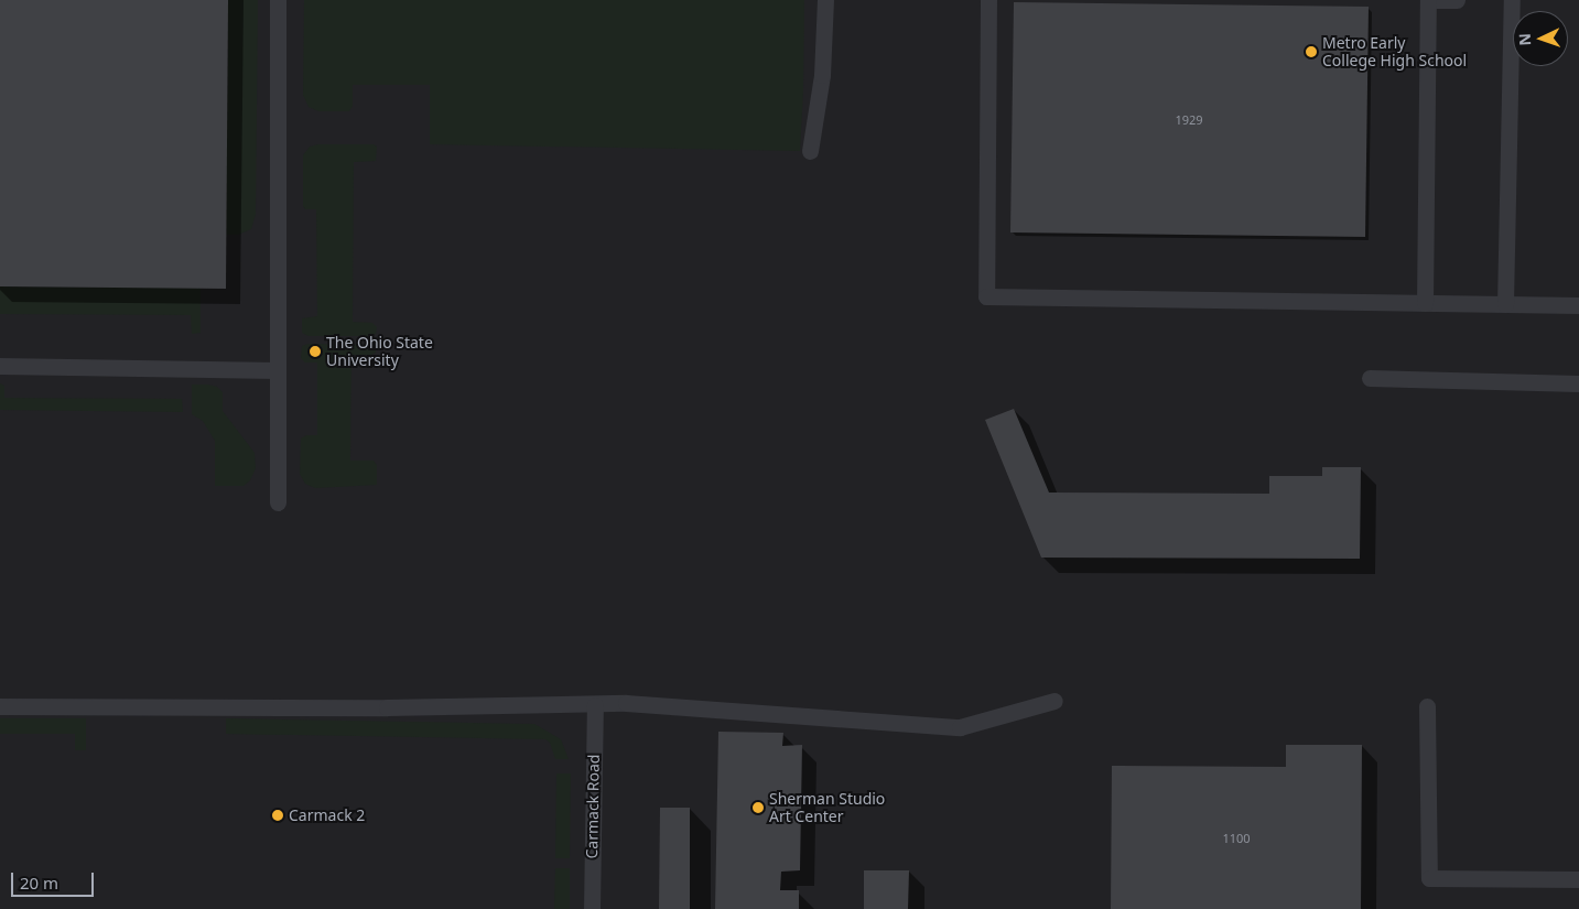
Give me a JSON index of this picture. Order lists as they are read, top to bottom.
{
  "streets": {
    "lane": ["Carmack Road"]
  },
  "places": [
    "Metro Early College High School",
    "The Ohio State University",
    "Sherman Studio Art Center",
    "Carmack 2"
  ],
  "house_numbers": ["1929", "1100"],
  "scale_bar": "20 m",
  "north": "left"
}
